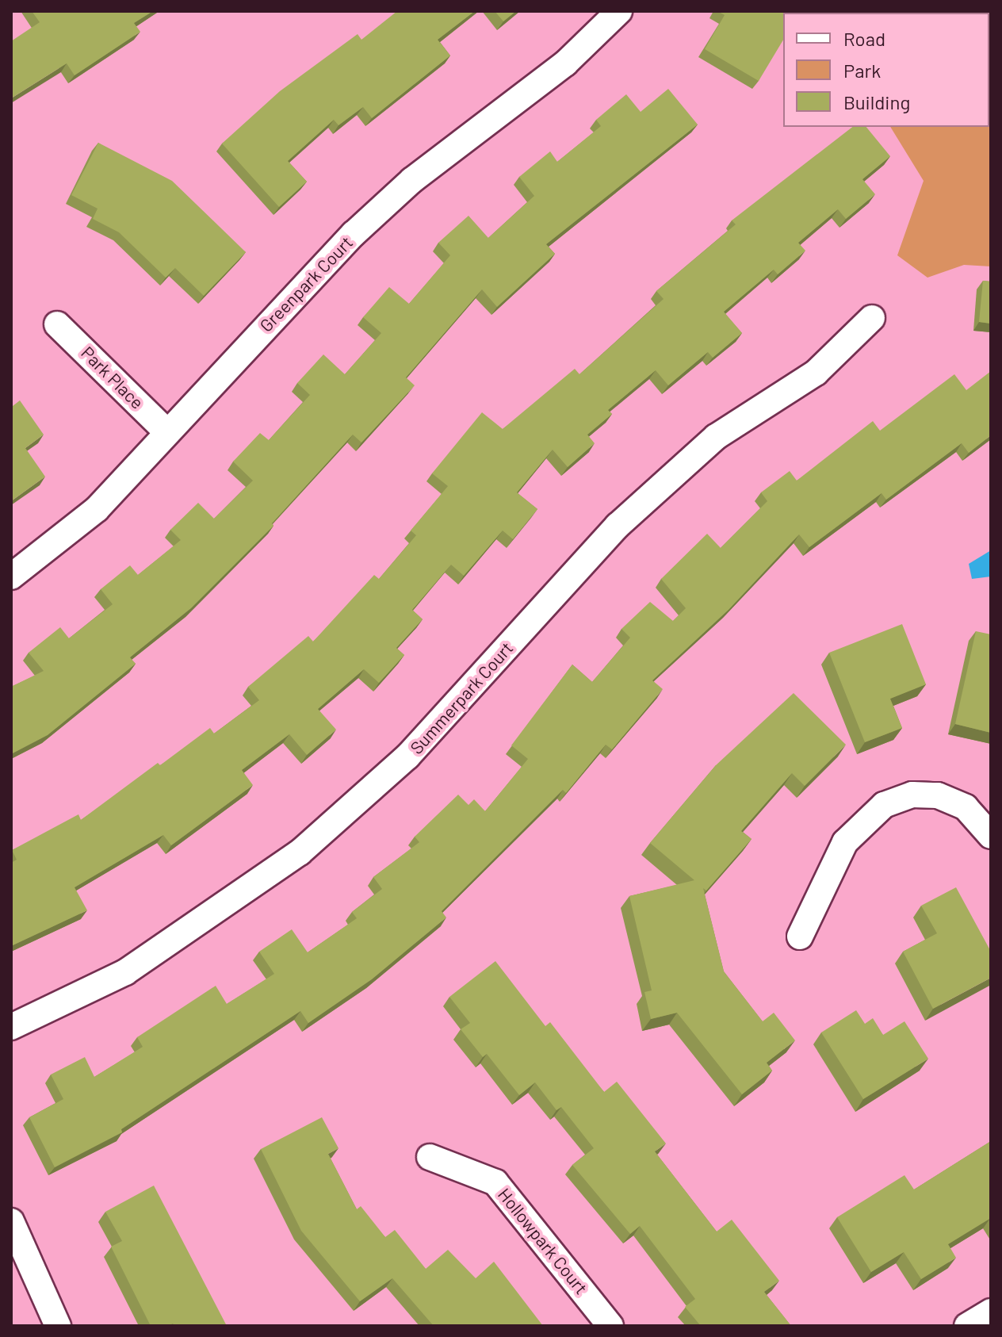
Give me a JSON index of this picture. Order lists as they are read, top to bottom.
{
  "streets": {
    "street": [
      "Greenpark Court",
      "Park Place",
      "Summerpark Court",
      "Hollowpark Court"
    ]
  },
  "crossings": [
    ["Greenpark Court", "Park Place"]
  ],
  "legend": ["Road", "Park", "Building"]
}
